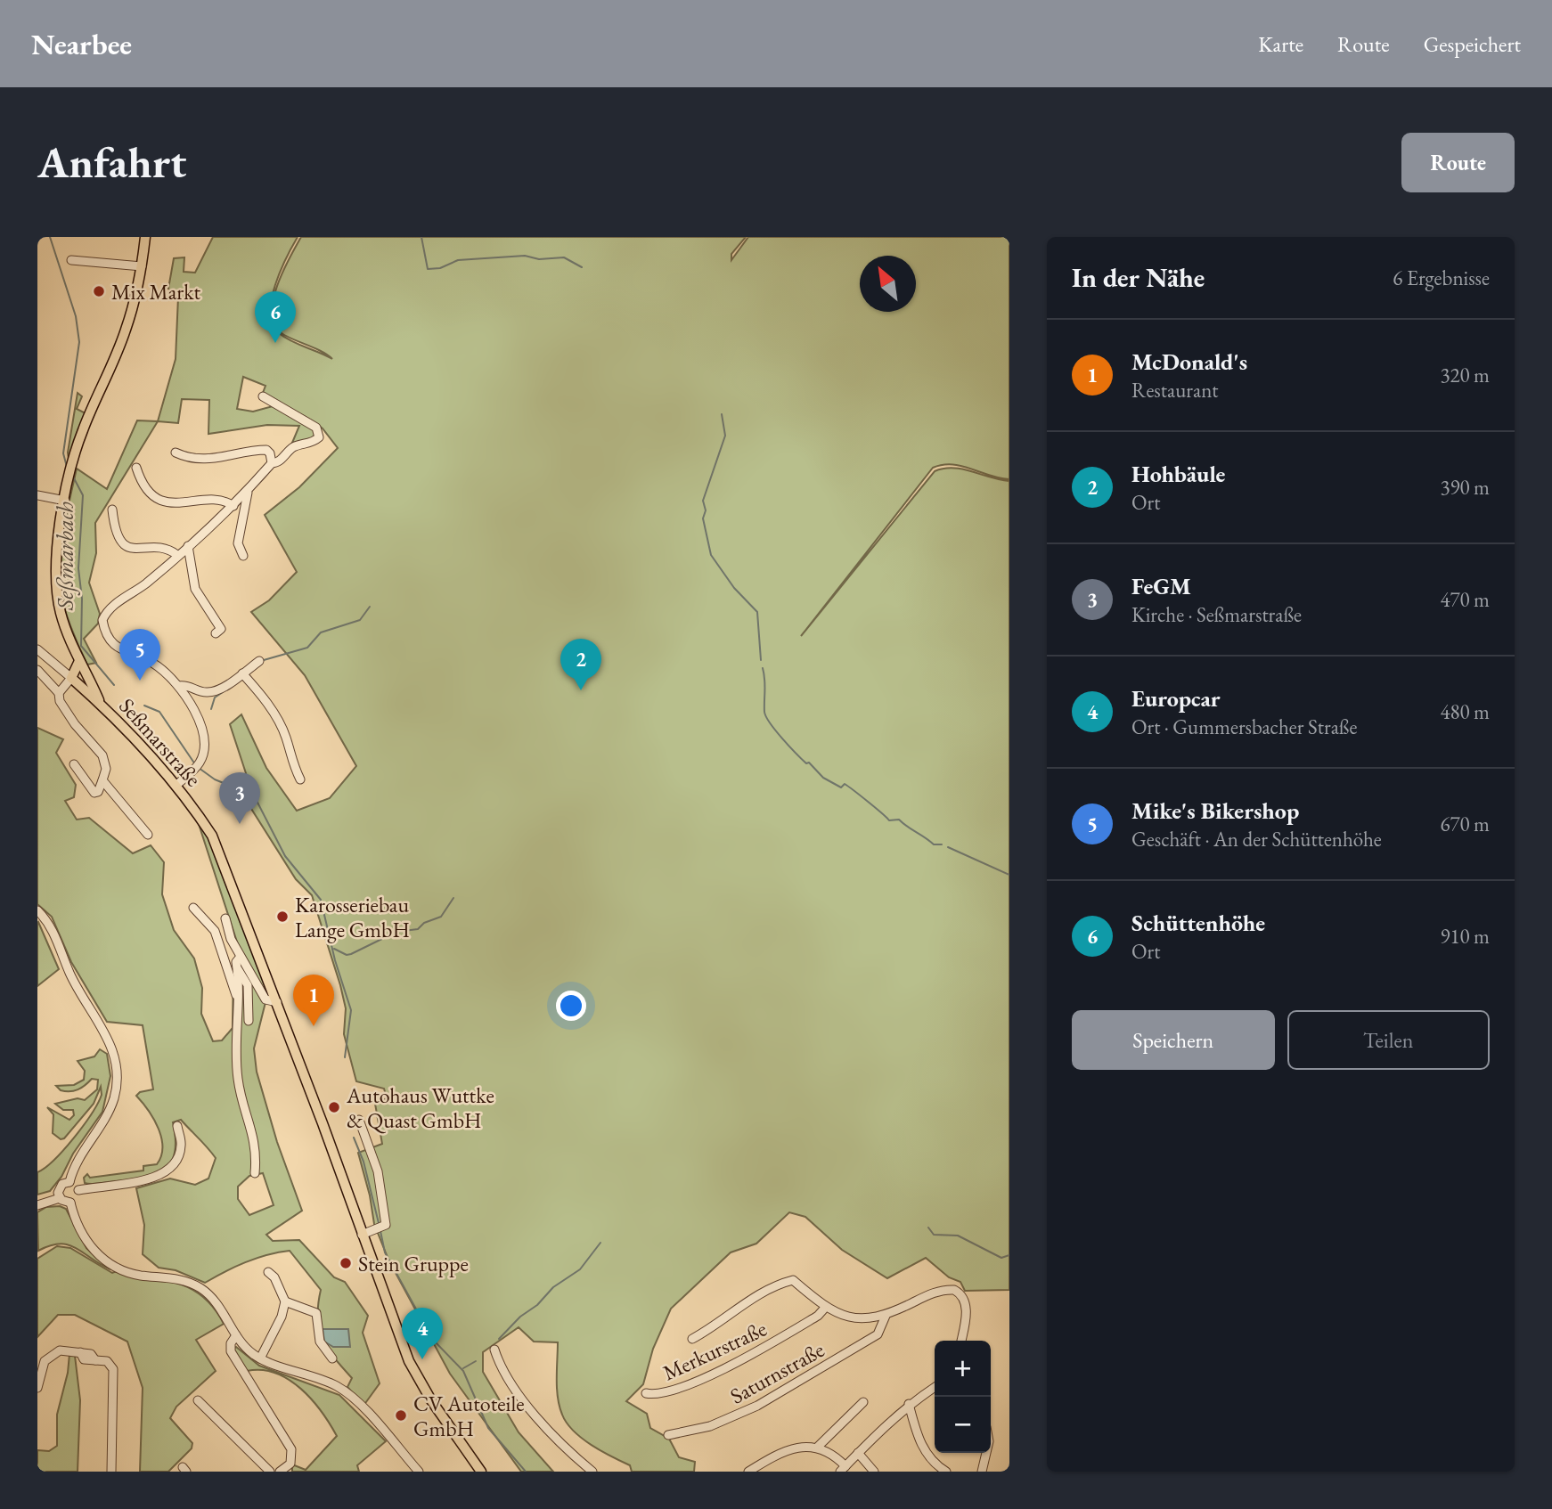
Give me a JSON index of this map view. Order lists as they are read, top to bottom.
{
  "streets": {
    "main road": ["Seßmarstraße"],
    "street": ["Merkurstraße", "Saturnstraße"]
  },
  "water": ["Seßmarbach"],
  "places": [
    "Mix Markt",
    "Karosseriebau Lange GmbH",
    "Autohaus Wuttke & Quast GmbH",
    "Stein Gruppe",
    "CV Autoteile GmbH"
  ],
  "north": "top left",
  "page": {
    "header": "Nearbee",
    "nav": ["Karte", "Route", "Gespeichert"],
    "buttons": [
      "Route",
      ["Speichern", "Teilen"]
    ],
    "title": "Anfahrt",
    "heading": ["In der Nähe", "6 Ergebnisse"],
    "pins": [
      "6",
      "5",
      "2",
      "3",
      "1",
      "4"
    ],
    "list": [
      {
        "mark": "1",
        "name": "McDonald's",
        "note": "Restaurant",
        "value": "320 m"
      },
      {
        "mark": "2",
        "name": "Hohbäule",
        "note": "Ort",
        "value": "390 m"
      },
      {
        "mark": "3",
        "name": "FeGM",
        "note": "Kirche · Seßmarstraße",
        "value": "470 m"
      },
      {
        "mark": "4",
        "name": "Europcar",
        "note": "Ort · Gummersbacher Straße",
        "value": "480 m"
      },
      {
        "mark": "5",
        "name": "Mike's Bikershop",
        "note": "Geschäft · An der Schüttenhöhe",
        "value": "670 m"
      },
      {
        "mark": "6",
        "name": "Schüttenhöhe",
        "note": "Ort",
        "value": "910 m"
      }
    ],
    "map_buttons": ["+", "−"]
  }
}
